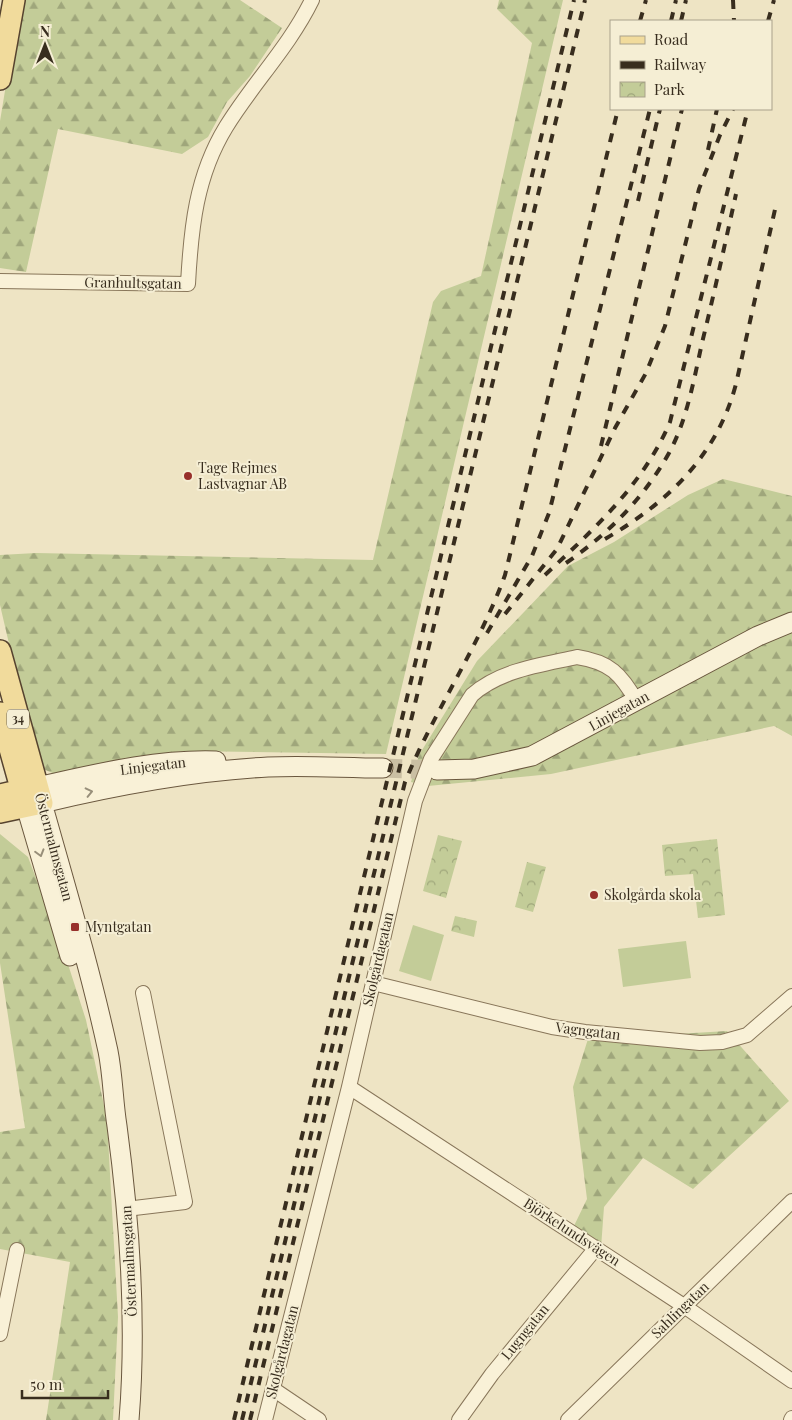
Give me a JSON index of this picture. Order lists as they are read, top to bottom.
{
  "streets": {
    "main road": ["34", "Östermalmsgatan"],
    "street": [
      "Granhultsgatan",
      "Linjegatan",
      "Skolgårdagatan",
      "Vagngatan",
      "Björkelundsvägen",
      "Sahlingatan",
      "Lugngatan"
    ]
  },
  "crossings": [
    ["Linjegatan", "Östermalmsgatan"],
    ["Linjegatan", "Skolgårdagatan"],
    ["Skolgårdagatan", "Vagngatan"],
    ["Skolgårdagatan", "Björkelundsvägen"],
    ["Björkelundsvägen", "Sahlingatan"],
    ["Björkelundsvägen", "Lugngatan"]
  ],
  "places": {
    "other": ["Tage Rejmes Lastvagnar AB", "Skolgårda skola"],
    "transit": ["Myntgatan"]
  },
  "legend": ["Road", "Railway", "Park"],
  "scale_bar": "50 m",
  "north": "top"
}
